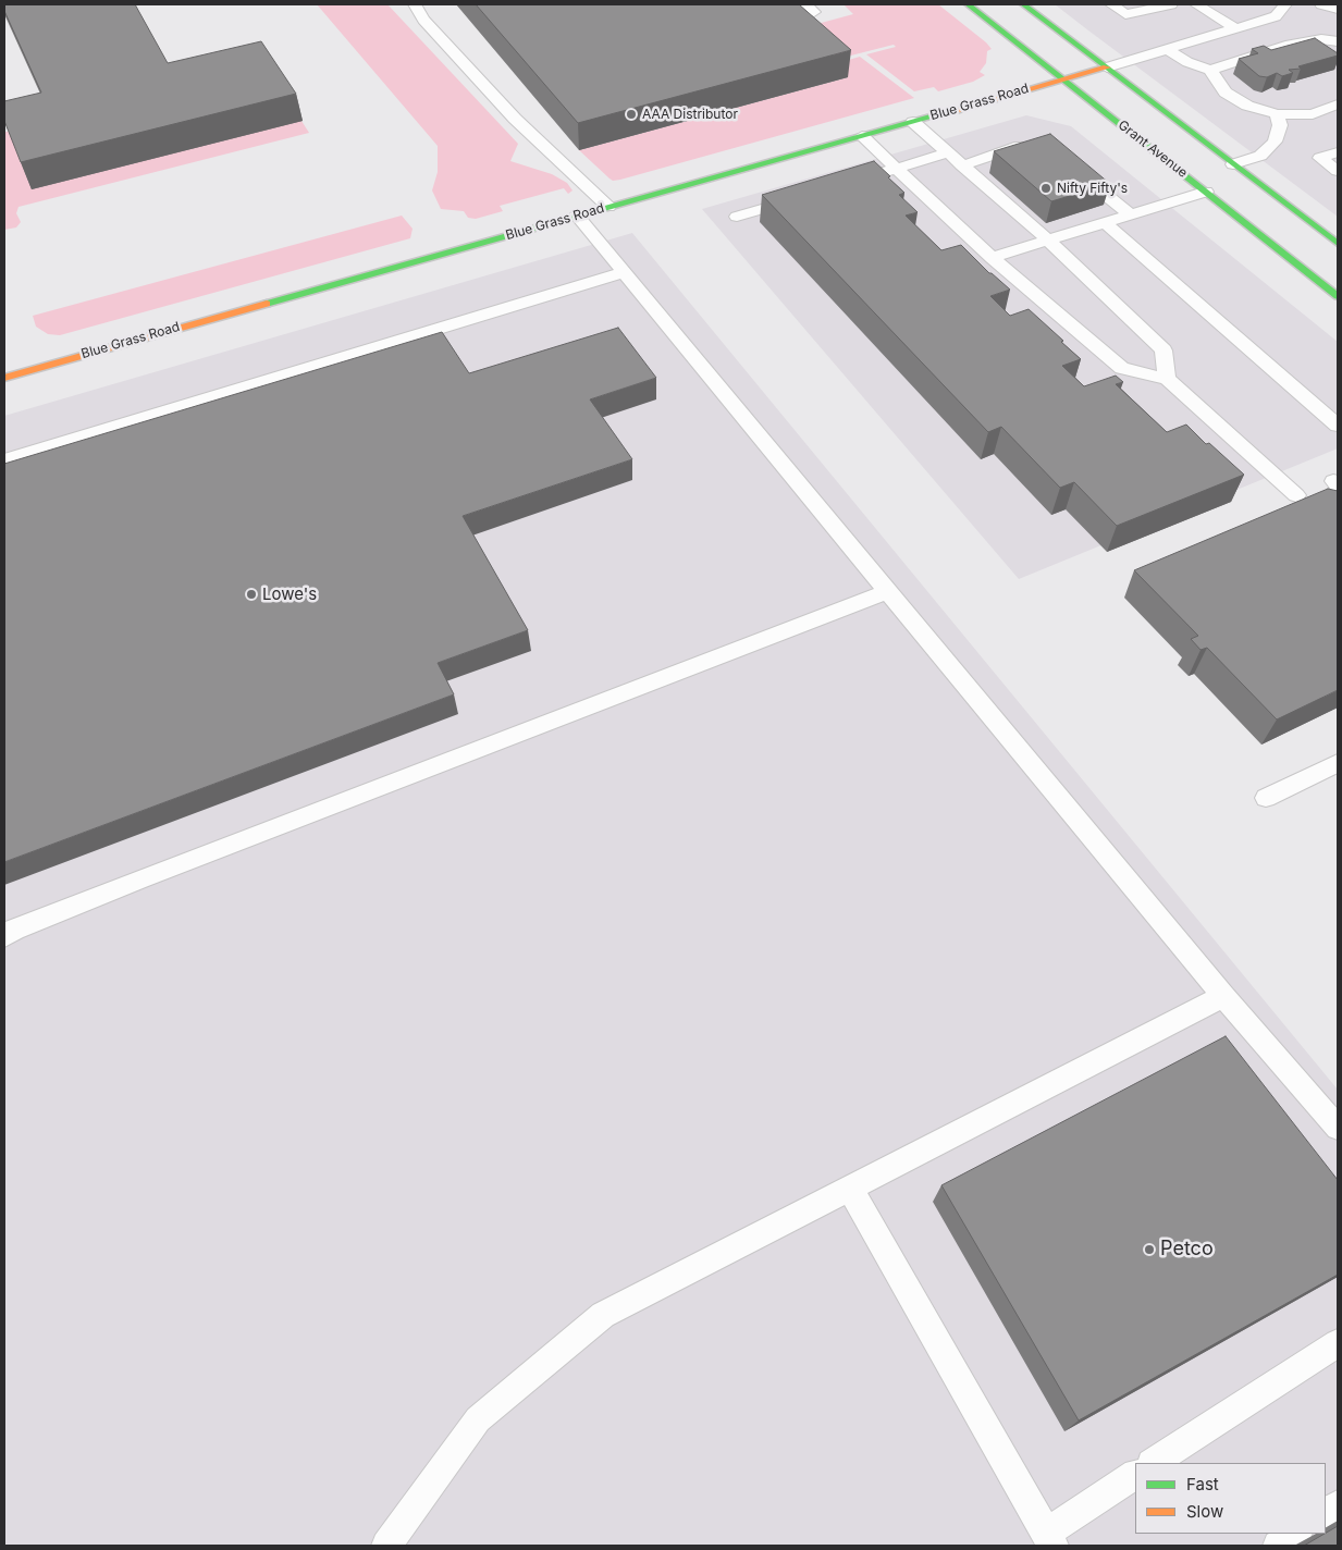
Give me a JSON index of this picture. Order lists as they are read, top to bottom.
{
  "streets": {
    "street": ["Blue Grass Road", "Grant Avenue"]
  },
  "crossings": [
    ["Blue Grass Road", "Grant Avenue"]
  ],
  "places": [
    "AAA Distributor",
    "Nifty Fifty's",
    "Lowe's",
    "Petco"
  ],
  "legend": ["Fast", "Slow"]
}
